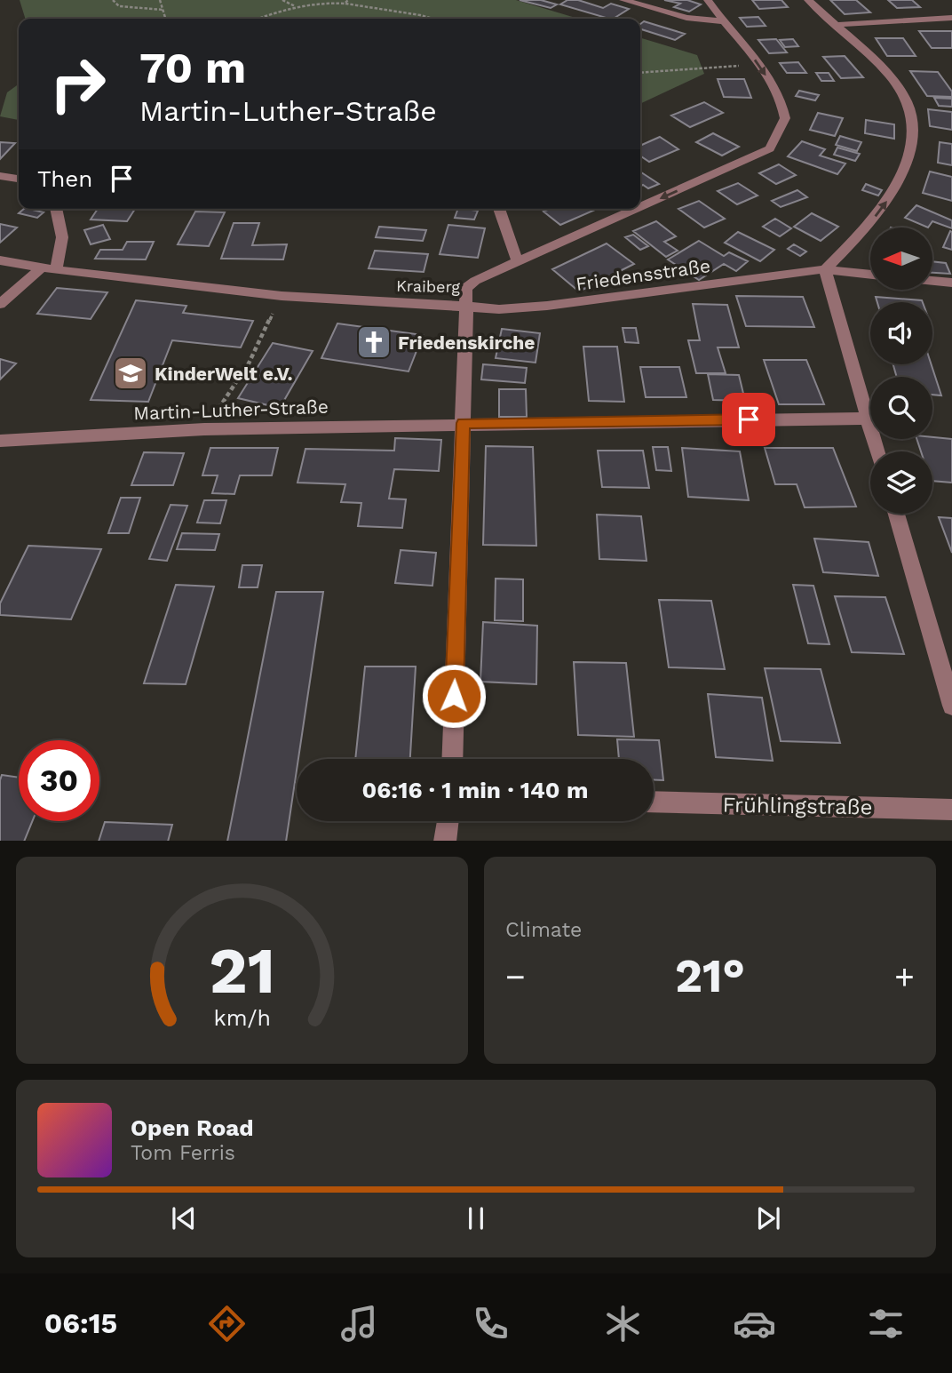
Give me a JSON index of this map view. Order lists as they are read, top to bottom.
{
  "streets": {
    "street": [
      "Friedensstraße",
      "Kraiberg",
      "Martin-Luther-Straße",
      "Frühlingstraße"
    ]
  },
  "crossings": [
    ["Friedensstraße", "Kraiberg"]
  ],
  "places": {
    "church": ["Friedenskirche"],
    "school or university": ["KinderWelt e.V."]
  },
  "north": "left",
  "page": {
    "turn": ["70 m", "Martin-Luther-Straße"],
    "then": "Then",
    "limit": "30",
    "trip": "06:16 · 1 min · 140 m",
    "tile": "Climate",
    "heat": ["−", "21°", "+"],
    "song": ["Open Road", "Tom Ferris"],
    "tabs": "06:15",
    "gauge": ["21", "km/h"]
  }
}
